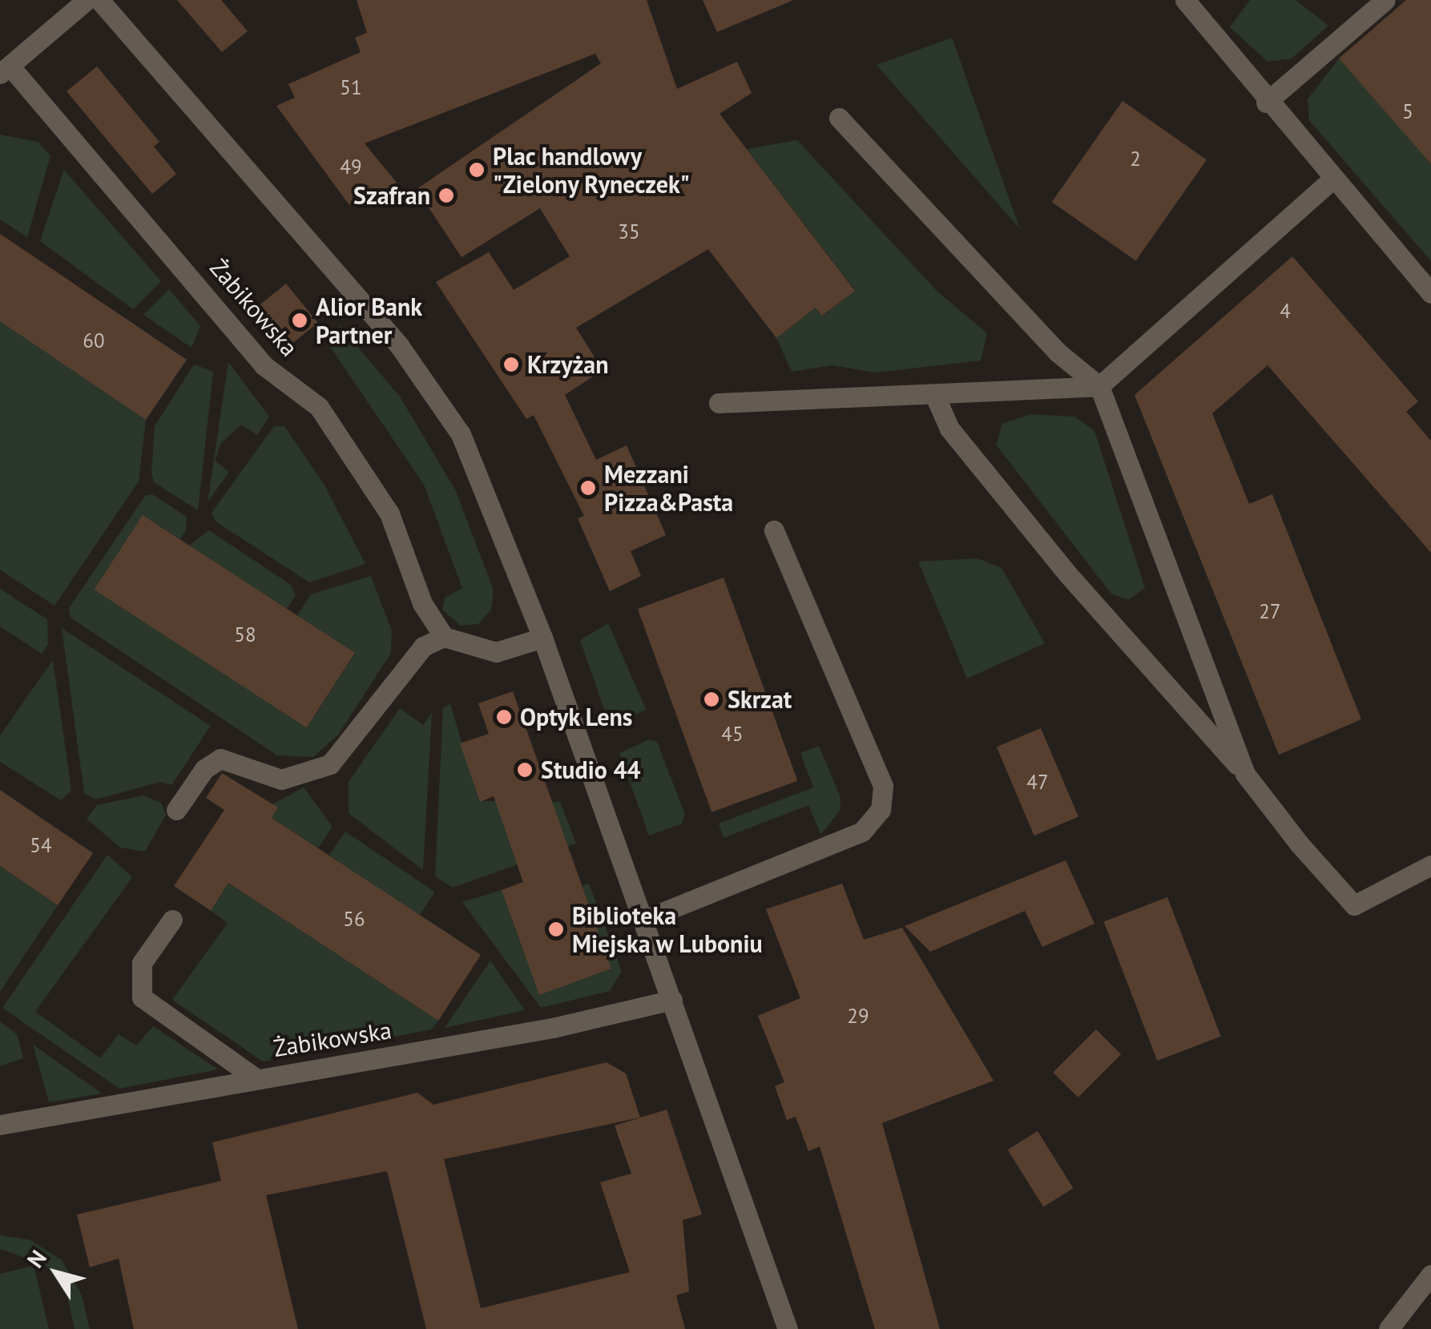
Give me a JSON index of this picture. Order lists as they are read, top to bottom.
{
  "streets": {
    "street": ["Żabikowska"]
  },
  "places": [
    "Plac handlowy \"Zielony Ryneczek\"",
    "Szafran",
    "Alior Bank Partner",
    "Krzyżan",
    "Mezzani Pizza&Pasta",
    "Skrzat",
    "Optyk Lens",
    "Studio 44",
    "Biblioteka Miejska w Luboniu"
  ],
  "house_numbers": [
    "51",
    "5",
    "2",
    "49",
    "35",
    "4",
    "60",
    "27",
    "58",
    "45",
    "47",
    "54",
    "56",
    "29"
  ],
  "north": "top left"
}
